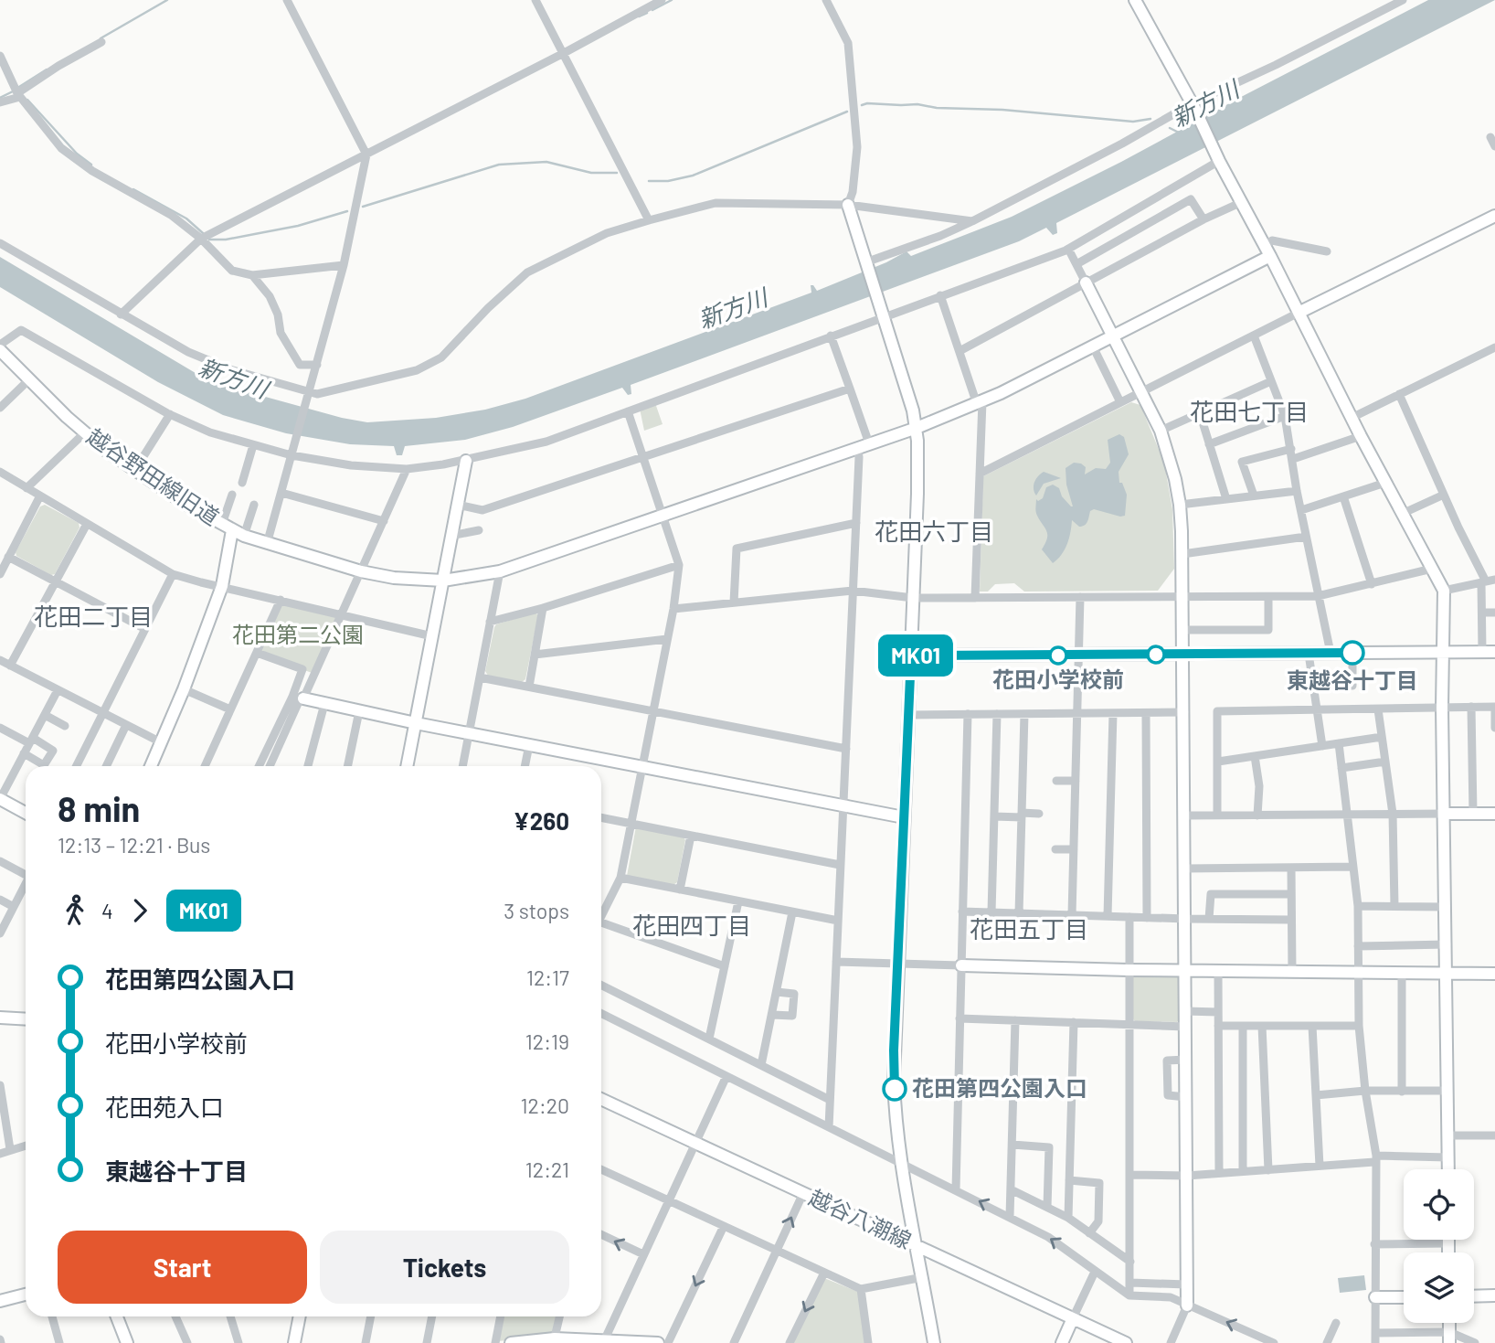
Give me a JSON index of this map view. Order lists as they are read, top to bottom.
{
  "streets": {
    "street": ["越谷野田線旧道", "越谷八潮線"]
  },
  "districts": [
    "花田七丁目",
    "花田六丁目",
    "花田二丁目",
    "花田四丁目",
    "花田五丁目"
  ],
  "water": ["新方川"],
  "parks": ["花田第二公園"],
  "places": ["東越谷十丁目", "花田小学校前", "花田第四公園入口"],
  "lines": ["bus line MK01"],
  "page": {
    "on_map": "MK01",
    "heading": ["8 min", "12:13 – 12:21 · Bus", "¥260"],
    "legs": ["4", "MK01", "3 stops"],
    "list": [
      {
        "name": "花田第四公園入口",
        "value": "12:17"
      },
      {
        "name": "花田小学校前",
        "value": "12:19"
      },
      {
        "name": "花田苑入口",
        "value": "12:20"
      },
      {
        "name": "東越谷十丁目",
        "value": "12:21"
      }
    ],
    "buttons": ["Start", "Tickets"]
  }
}
